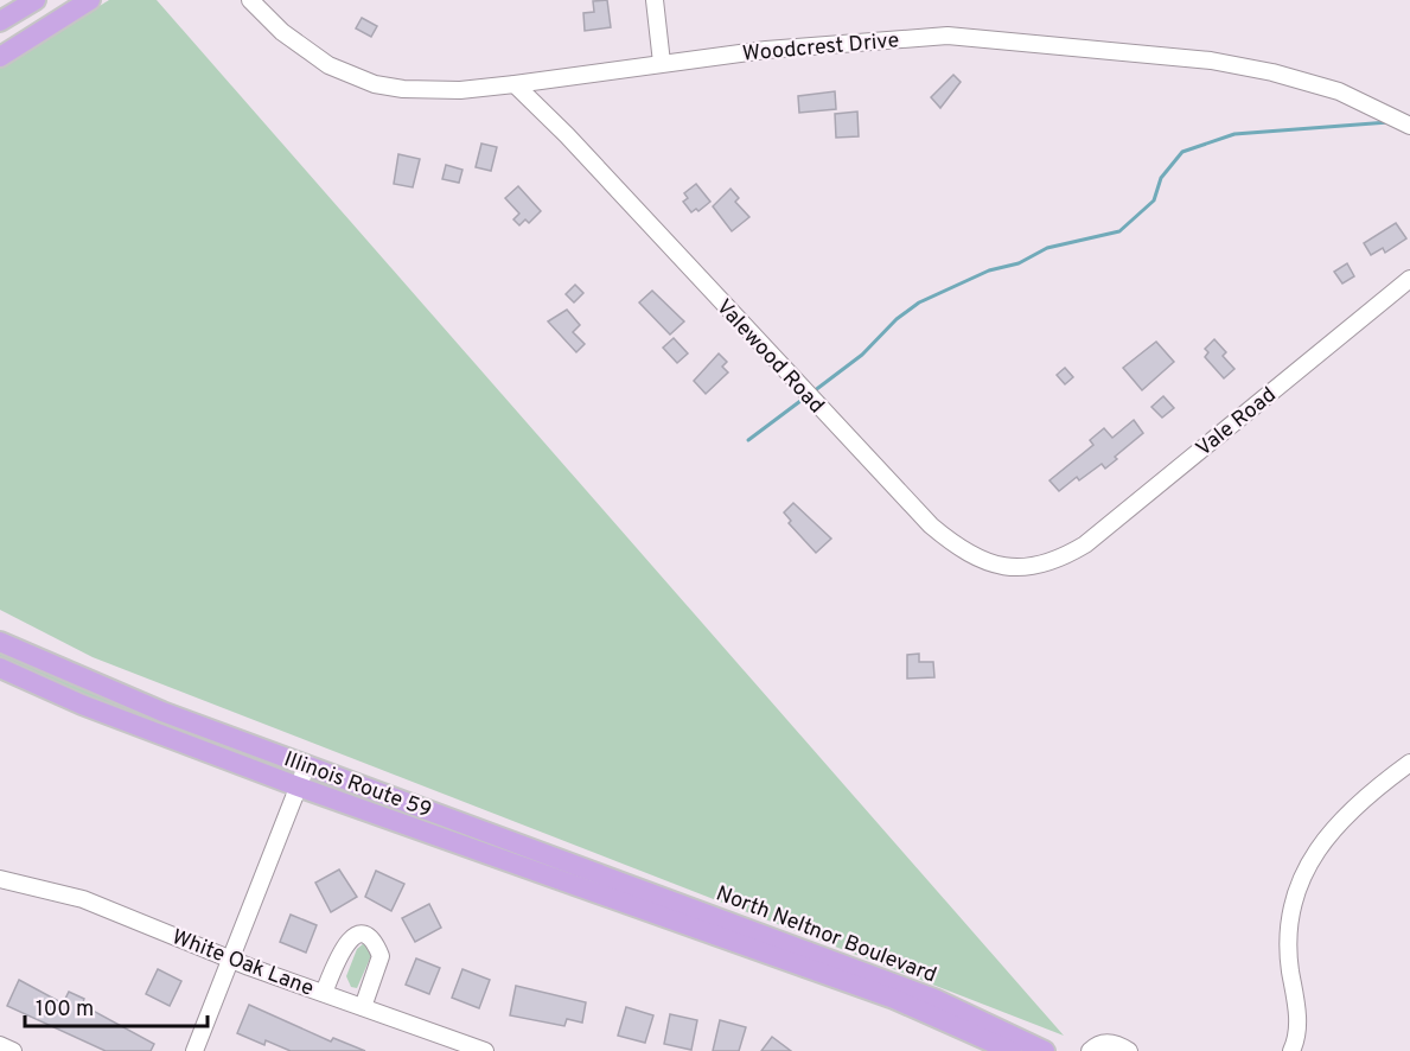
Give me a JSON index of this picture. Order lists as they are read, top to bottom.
{
  "streets": {
    "main road": ["Illinois Route 59", "North Neltnor Boulevard"],
    "street": [
      "Woodcrest Drive",
      "Valewood Road",
      "Vale Road",
      "White Oak Lane"
    ]
  },
  "crossings": [
    ["Woodcrest Drive", "Valewood Road"],
    ["Valewood Road", "Vale Road"],
    ["Illinois Route 59", "North Neltnor Boulevard"]
  ],
  "scale_bar": "100 m"
}
